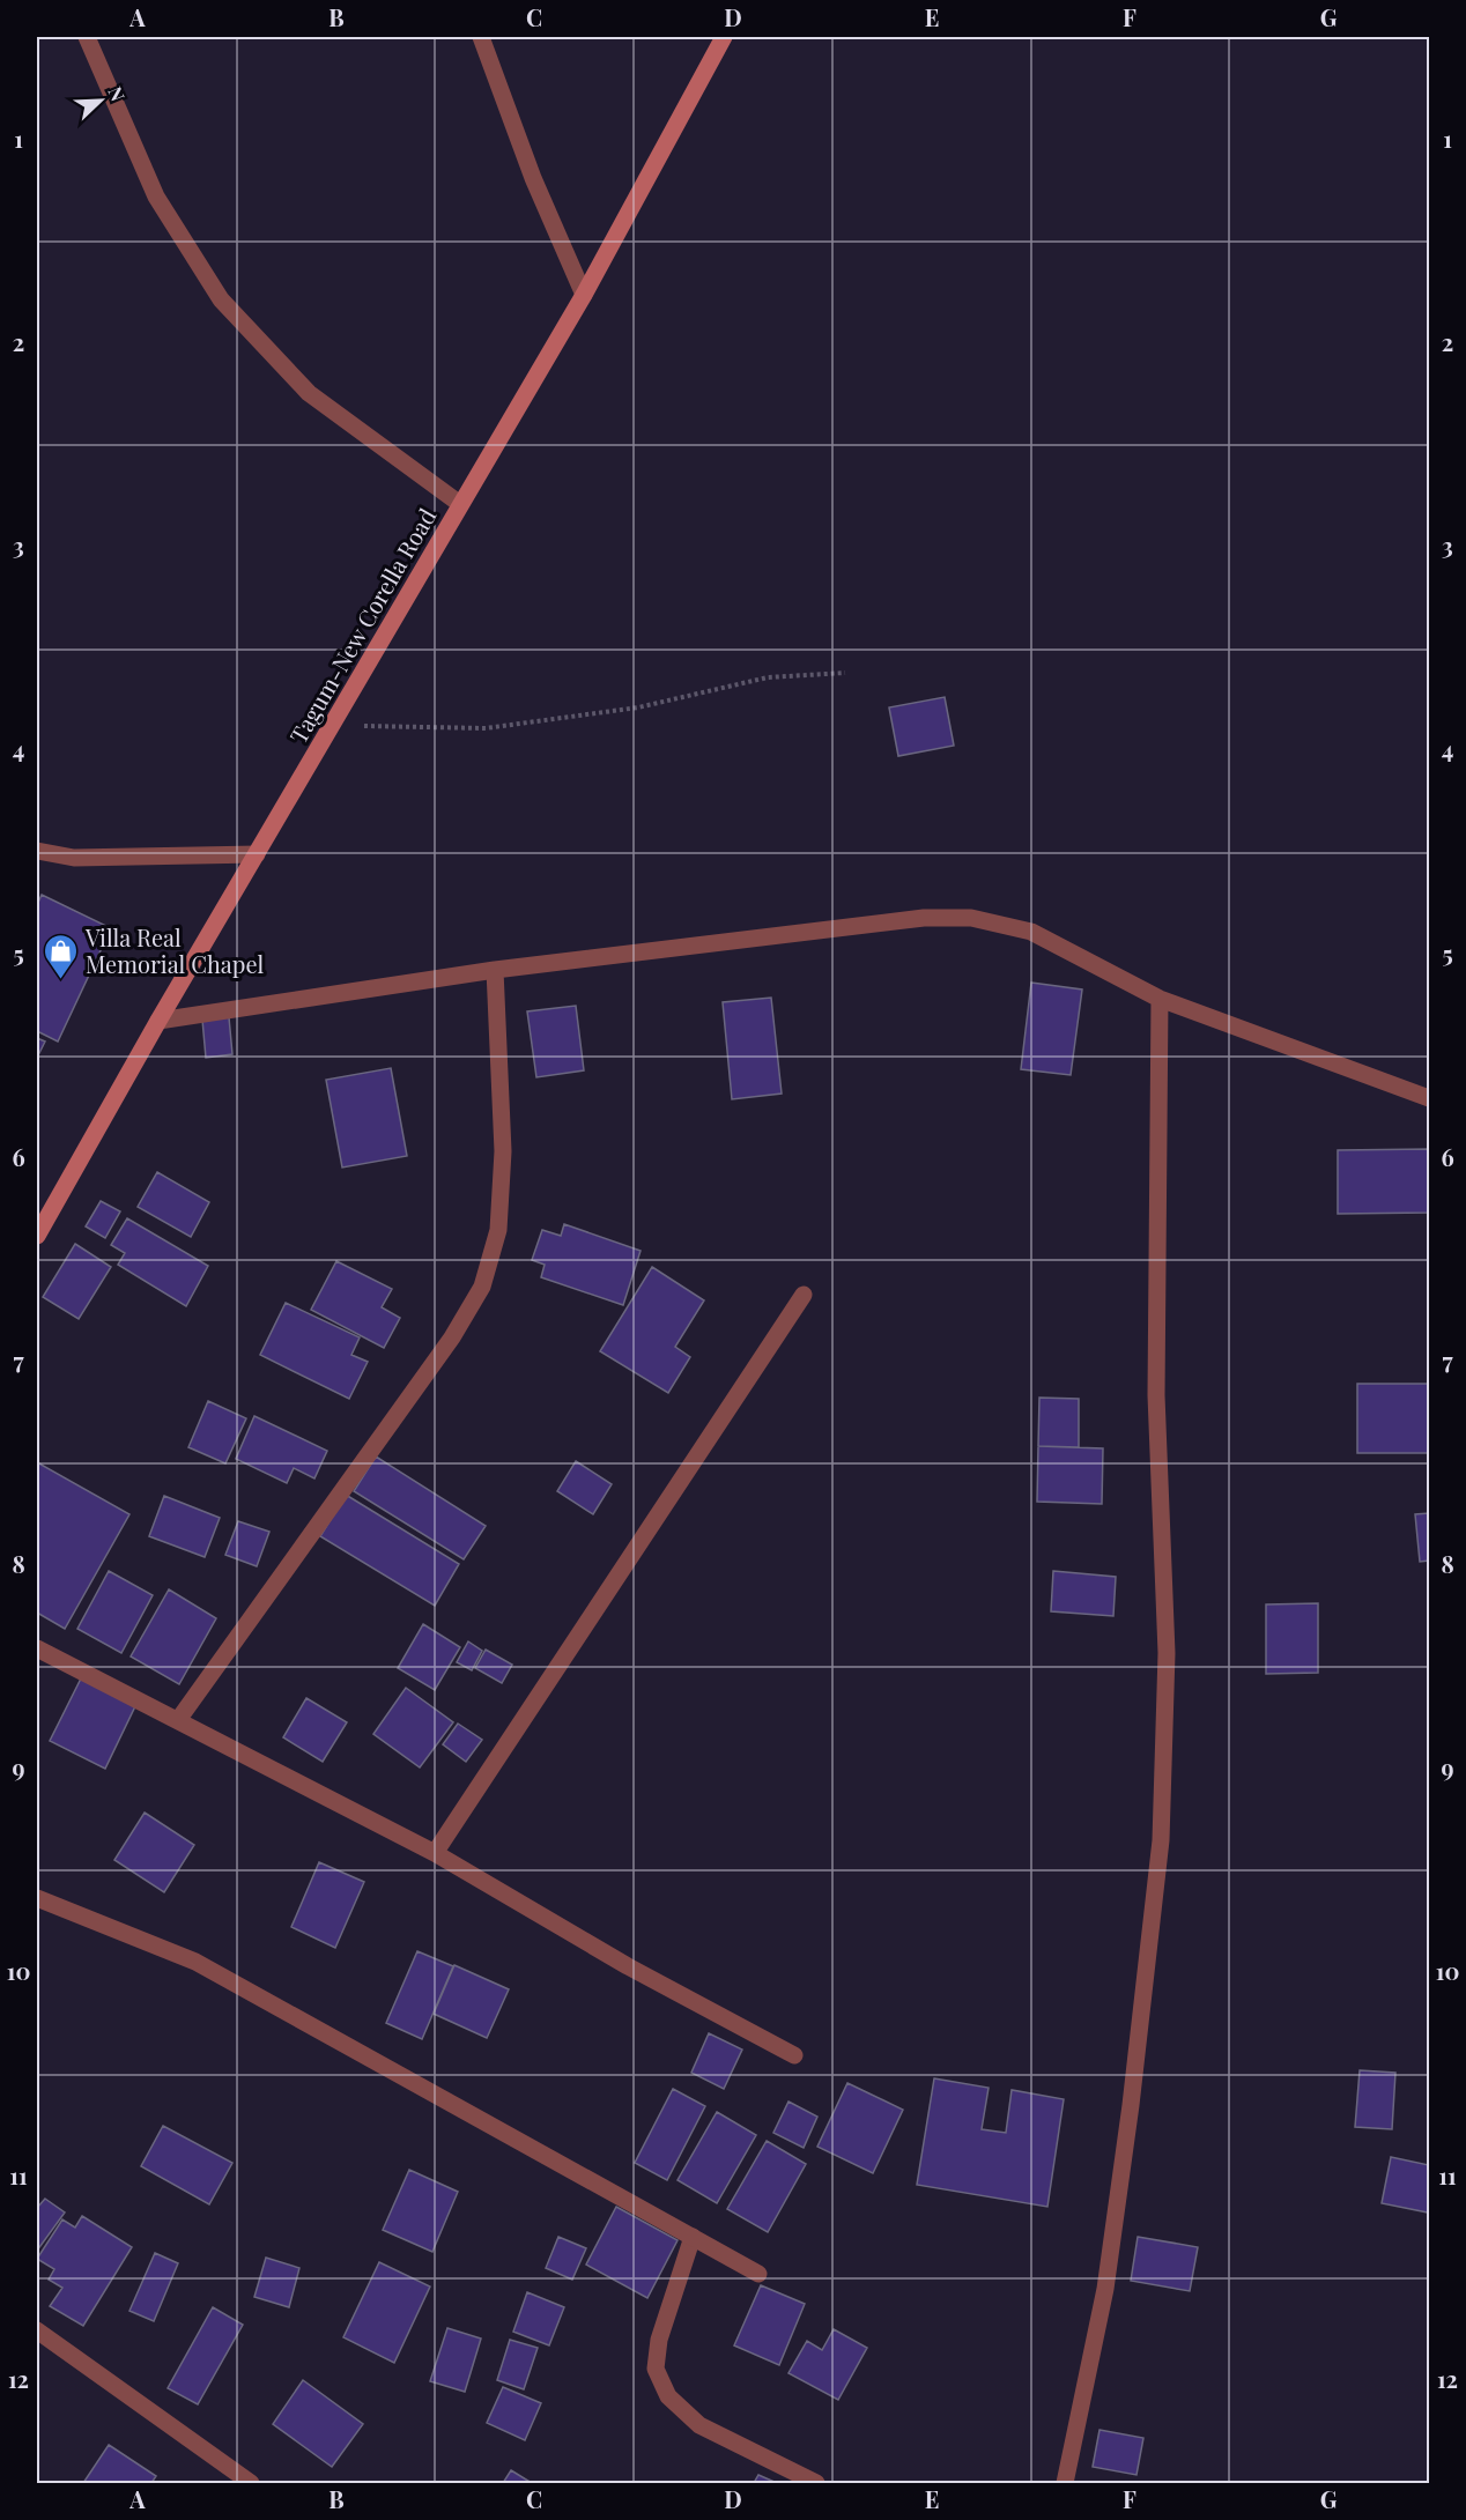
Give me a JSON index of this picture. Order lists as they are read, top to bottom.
{
  "streets": {
    "main road": ["Tagum-New Corella Road"]
  },
  "places": {
    "shop": ["Villa Real Memorial Chapel"]
  },
  "north": "top right",
  "grid": {
    "columns": [
      "A",
      "B",
      "C",
      "D",
      "E",
      "F",
      "G"
    ],
    "rows": [
      "1",
      "2",
      "3",
      "4",
      "5",
      "6",
      "7",
      "8",
      "9",
      "10",
      "11",
      "12"
    ]
  }
}
